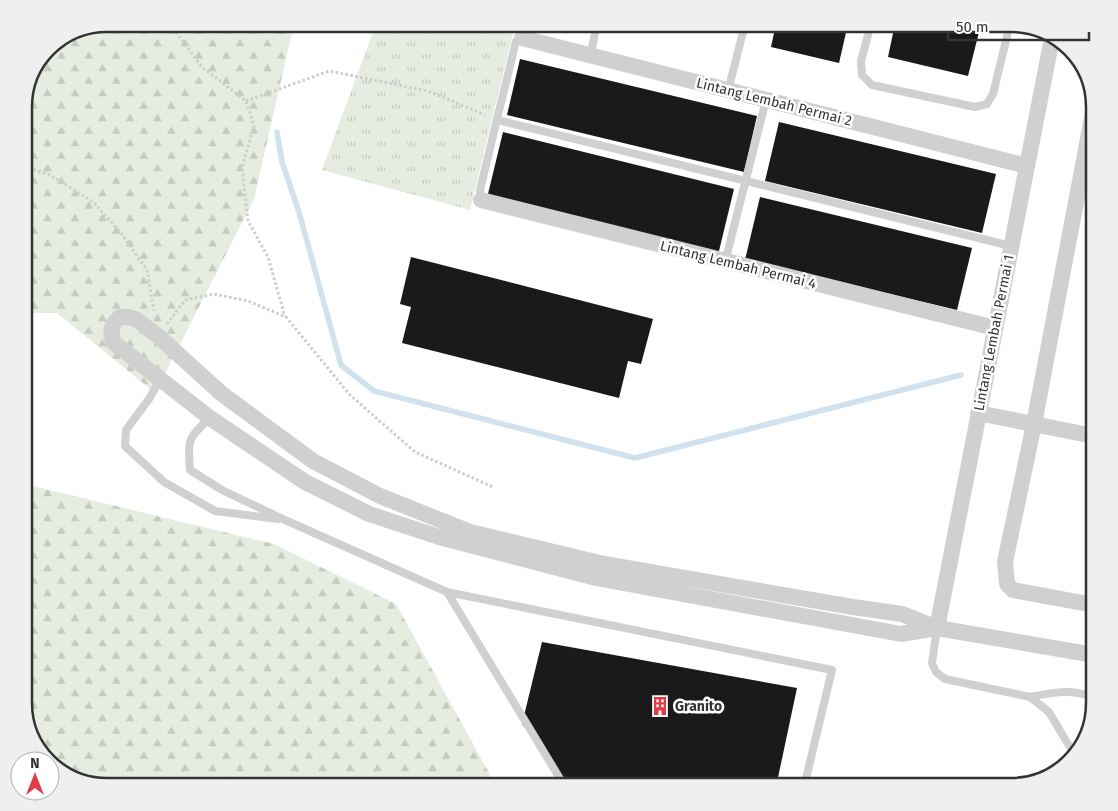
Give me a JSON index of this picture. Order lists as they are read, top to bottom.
{
  "streets": {
    "street": ["Lintang Lembah Permai 2", "Lintang Lembah Permai 4", "Lintang Lembah Permai 1"]
  },
  "crossings": [
    ["Lintang Lembah Permai 2", "Lintang Lembah Permai 1"],
    ["Lintang Lembah Permai 4", "Lintang Lembah Permai 1"]
  ],
  "places": {
    "building": ["Granito"]
  },
  "scale_bar": "50 m",
  "north": "top"
}
